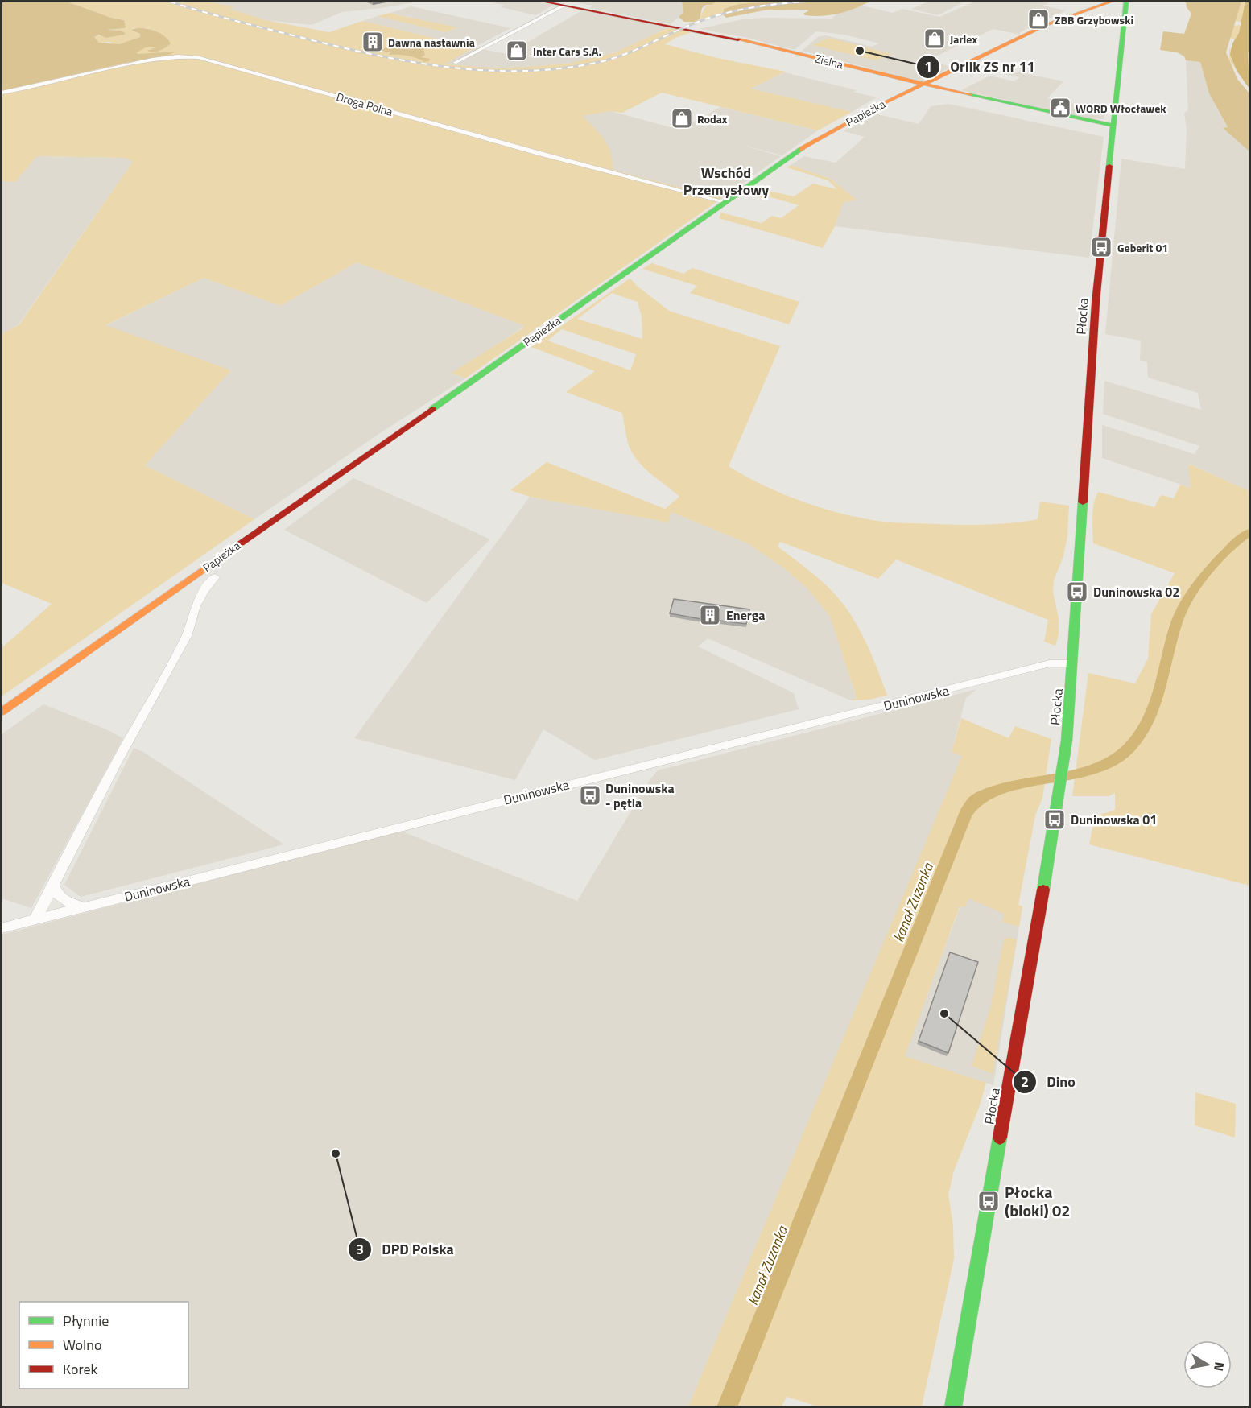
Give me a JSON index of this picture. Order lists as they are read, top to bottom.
{
  "streets": {
    "street": [
      "Zielna",
      "Droga Polna",
      "Papieżka",
      "Płocka",
      "Duninowska"
    ]
  },
  "crossings": [
    ["Zielna", "Papieżka"],
    ["Zielna", "Płocka"],
    ["Droga Polna", "Papieżka"],
    ["Papieżka", "Duninowska"],
    ["Płocka", "Duninowska"]
  ],
  "districts": ["Wschód Przemysłowy"],
  "water": ["kanał Zuzanka"],
  "places": {
    "shop": [
      "ZBB Grzybowski",
      "Jarlex",
      "Inter Cars S.A.",
      "Rodax"
    ],
    "building": ["Dawna nastawnia", "Energa"],
    "other": ["Orlik ZS nr 11", "Dino", "DPD Polska"],
    "public building": ["WORD Włocławek"],
    "bus stop": [
      "Geberit 01",
      "Duninowska 02",
      "Duninowska - pętla",
      "Duninowska 01",
      "Płocka (bloki) 02"
    ]
  },
  "legend": ["Płynnie", "Wolno", "Korek"],
  "north": "right"
}
